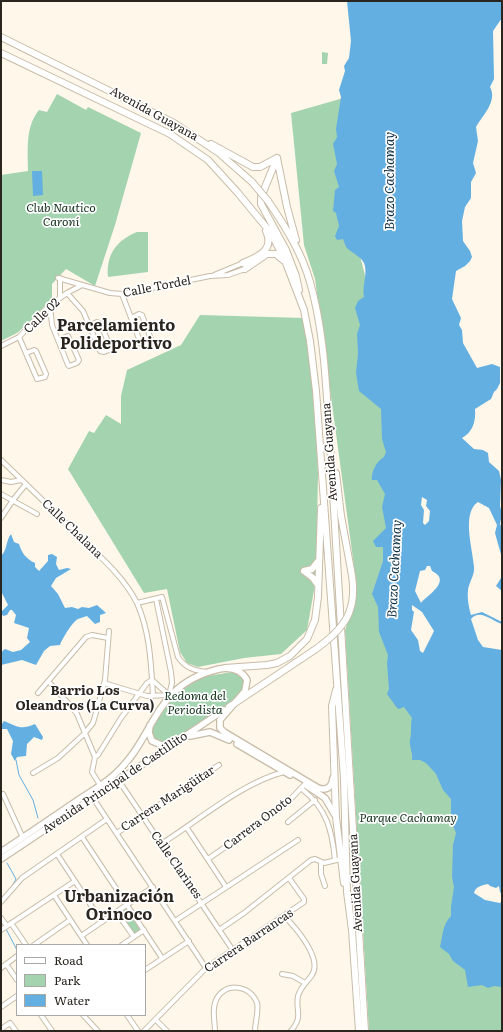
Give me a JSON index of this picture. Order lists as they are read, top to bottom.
{
  "streets": {
    "main road": ["Avenida Guayana", "Avenida Principal de Castillito"],
    "street": [
      "Calle Tordel",
      "Calle 02",
      "Calle Chalana",
      "Carrera Marigüitar",
      "Carrera Onoto",
      "Calle Clarines",
      "Carrera Barrancas"
    ]
  },
  "crossings": [
    ["Calle Tordel", "Calle 02"],
    ["Avenida Principal de Castillito", "Calle Clarines"],
    ["Carrera Marigüitar", "Calle Clarines"],
    ["Calle Clarines", "Carrera Barrancas"]
  ],
  "districts": ["Parcelamiento Polideportivo", "Barrio Los Oleandros (La Curva)", "Urbanización Orinoco"],
  "water": ["Brazo Cachamay"],
  "parks": ["Club Nautico Caroní", "Redoma del Periodista", "Parque Cachamay"],
  "legend": ["Road", "Park", "Water"]
}
